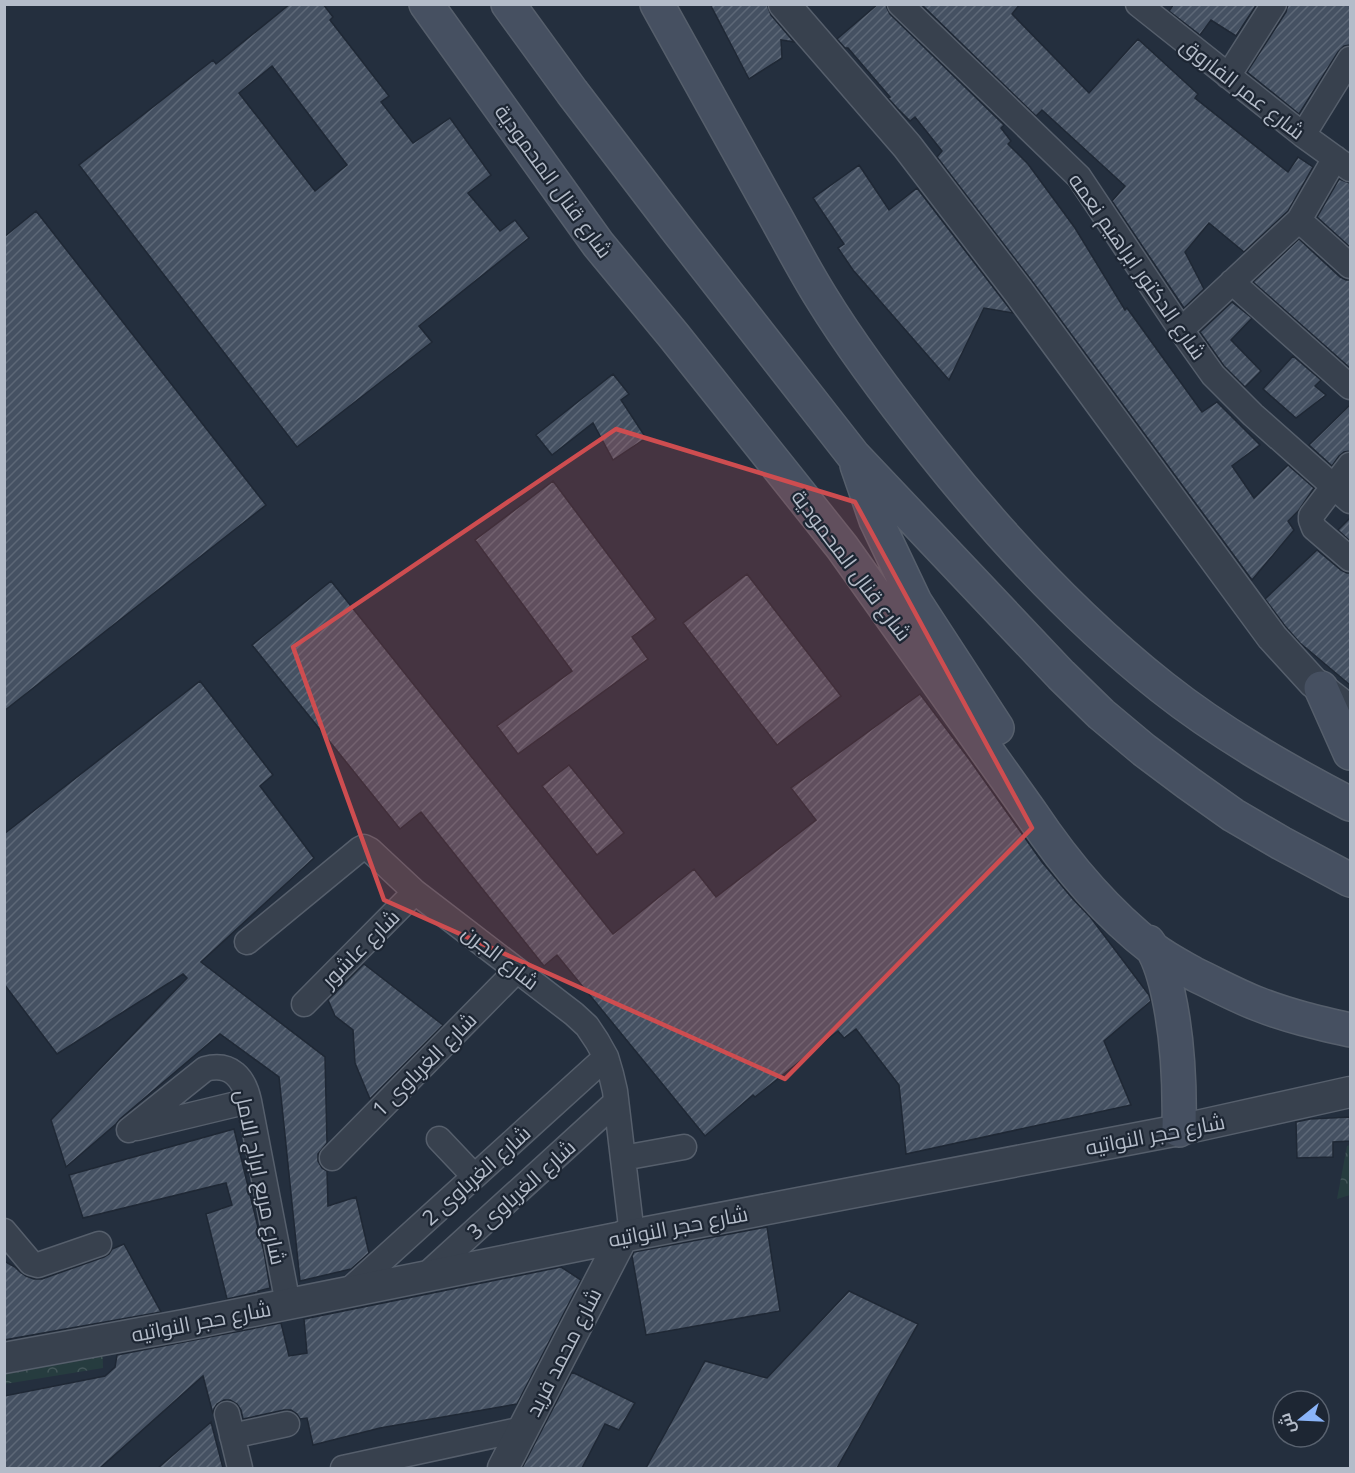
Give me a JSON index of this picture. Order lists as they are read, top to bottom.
{
  "streets": {
    "main road": ["شارع قنال المحمودية"],
    "street": [
      "شارع عمر الفاروق",
      "شارع الدكتور ابراهيم نعمه",
      "شارع عاشور",
      "شارع الجرن",
      "شارع الغرباوى 1",
      "شارع حجر النواتيه",
      "شارع الغرباوى 2",
      "شارع مربع ابراج الامل",
      "شارع الغرباوى 3",
      "شارع محمد فريد"
    ]
  },
  "crossings": [
    ["شارع عاشور", "شارع الجرن"],
    ["شارع الجرن", "شارع الغرباوى 1"],
    ["شارع الجرن", "شارع حجر النواتيه"],
    ["شارع الجرن", "شارع الغرباوى 2"],
    ["شارع الجرن", "شارع الغرباوى 3"],
    ["شارع الجرن", "شارع محمد فريد"],
    ["شارع حجر النواتيه", "شارع الغرباوى 2"],
    ["شارع حجر النواتيه", "شارع مربع ابراج الامل"],
    ["شارع حجر النواتيه", "شارع الغرباوى 3"],
    ["شارع حجر النواتيه", "شارع محمد فريد"]
  ],
  "north": "left"
}
